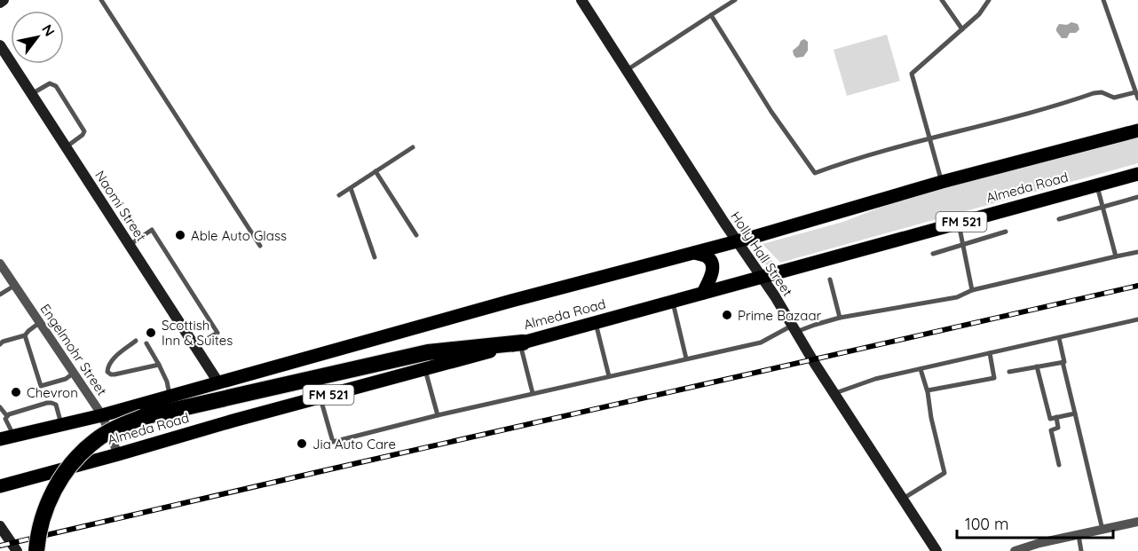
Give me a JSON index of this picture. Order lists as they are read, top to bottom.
{
  "streets": {
    "main road": ["Almeda Road", "FM 521"],
    "street": ["Naomi Street", "Holly Hall Street", "Engelmohr Street"]
  },
  "crossings": [
    ["Almeda Road", "Naomi Street"],
    ["Almeda Road", "Holly Hall Street"],
    ["Almeda Road", "Engelmohr Street"]
  ],
  "places": [
    "Able Auto Glass",
    "Prime Bazaar",
    "Scottish Inn & Suites",
    "Chevron",
    "Jia Auto Care"
  ],
  "scale_bar": "100 m",
  "north": "top right"
}
